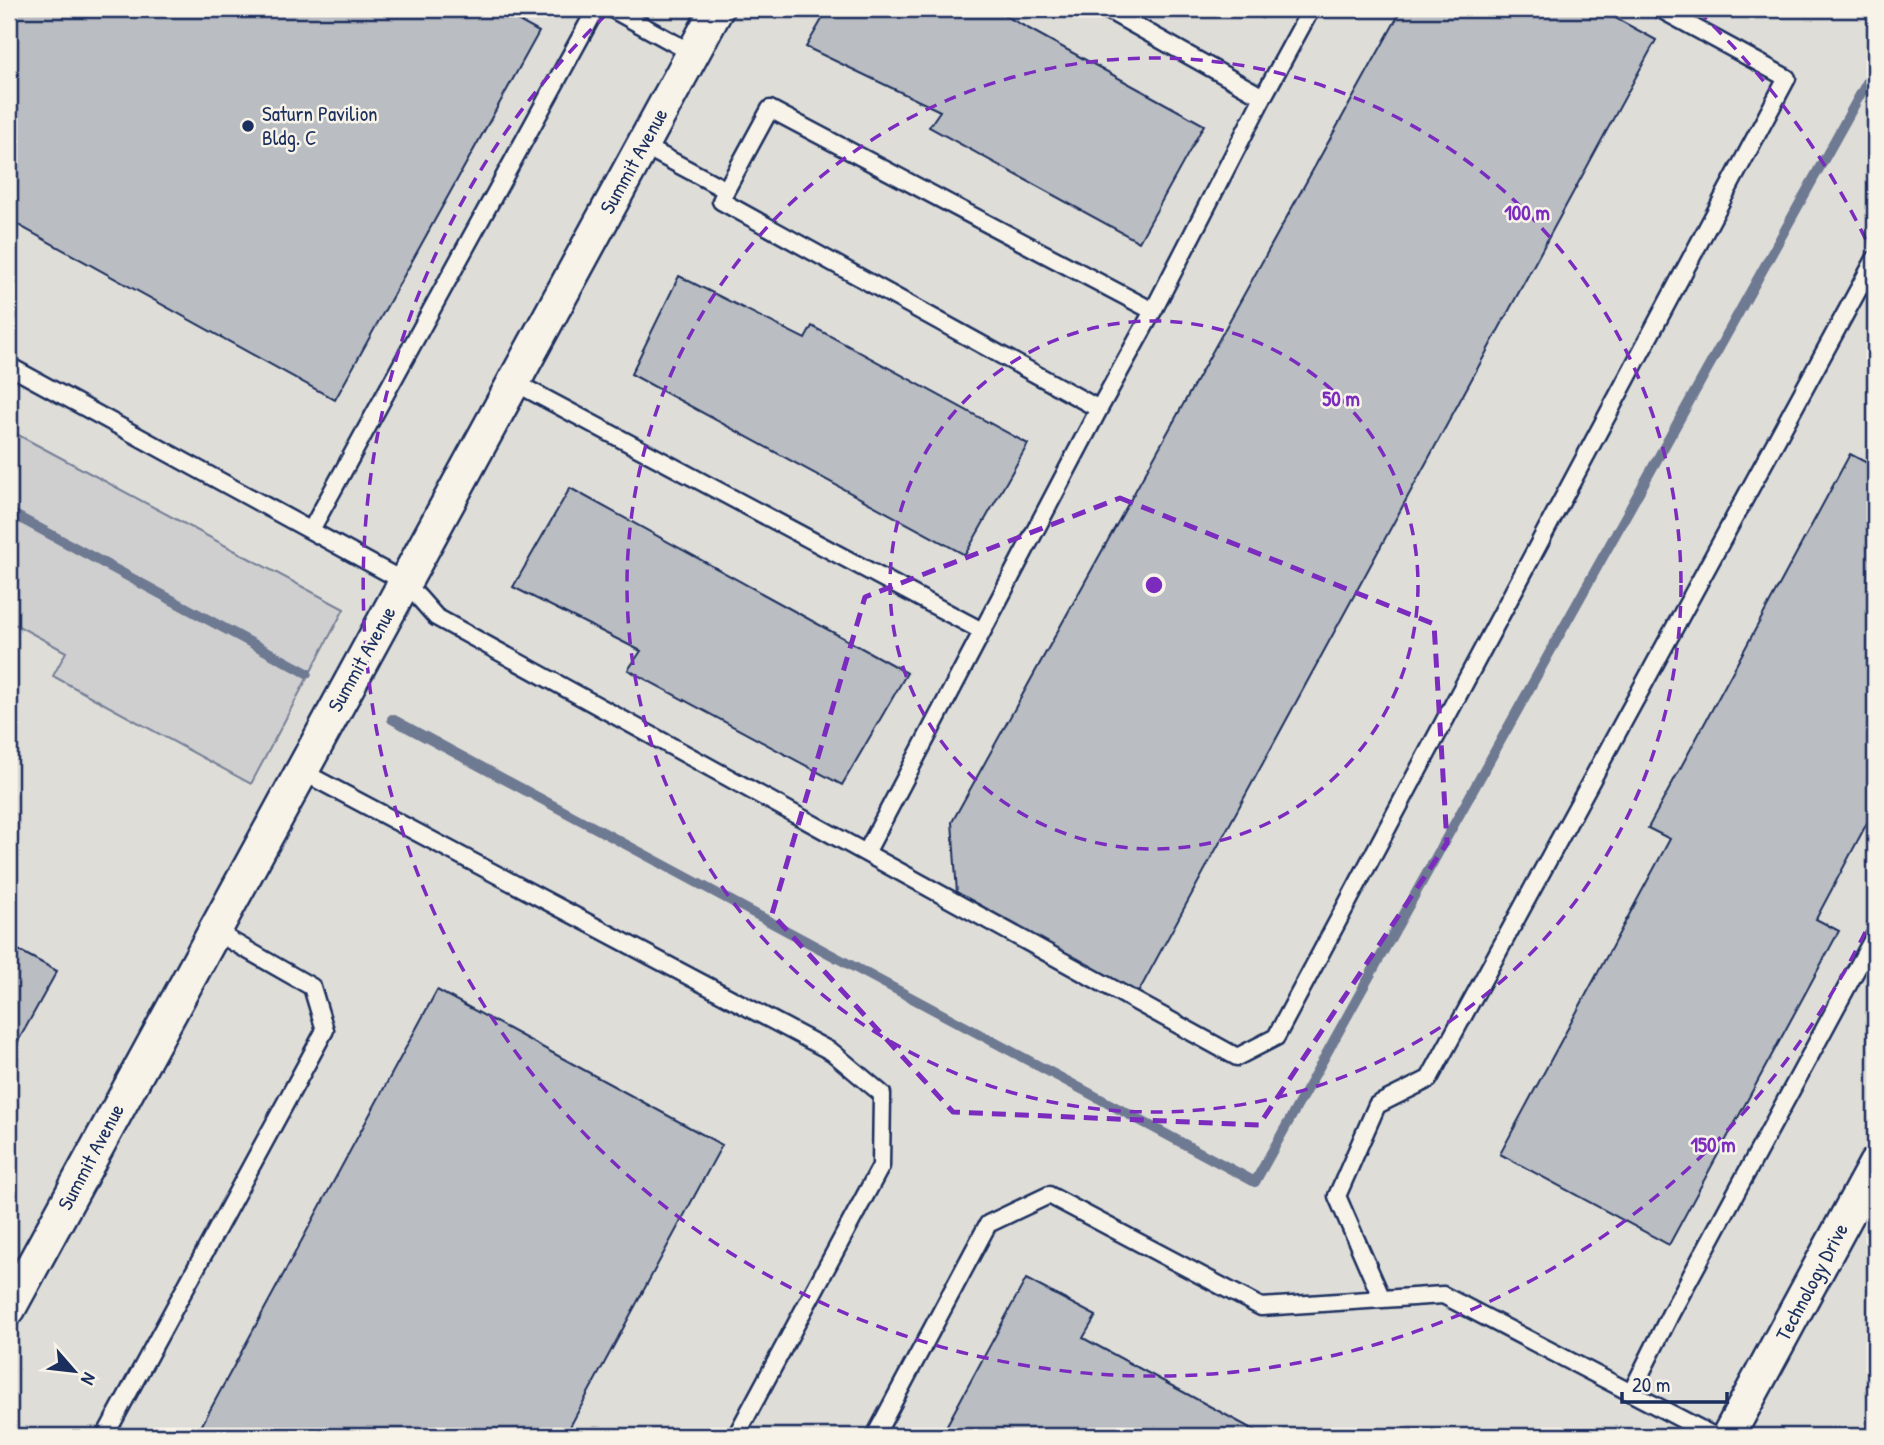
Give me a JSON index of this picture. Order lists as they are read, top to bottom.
{
  "streets": {
    "street": ["Summit Avenue", "Technology Drive"]
  },
  "places": ["Saturn Pavilion Bldg. C"],
  "scale_bar": "20 m",
  "north": "bottom right",
  "rings": ["100 m", "50 m", "150 m"]
}
